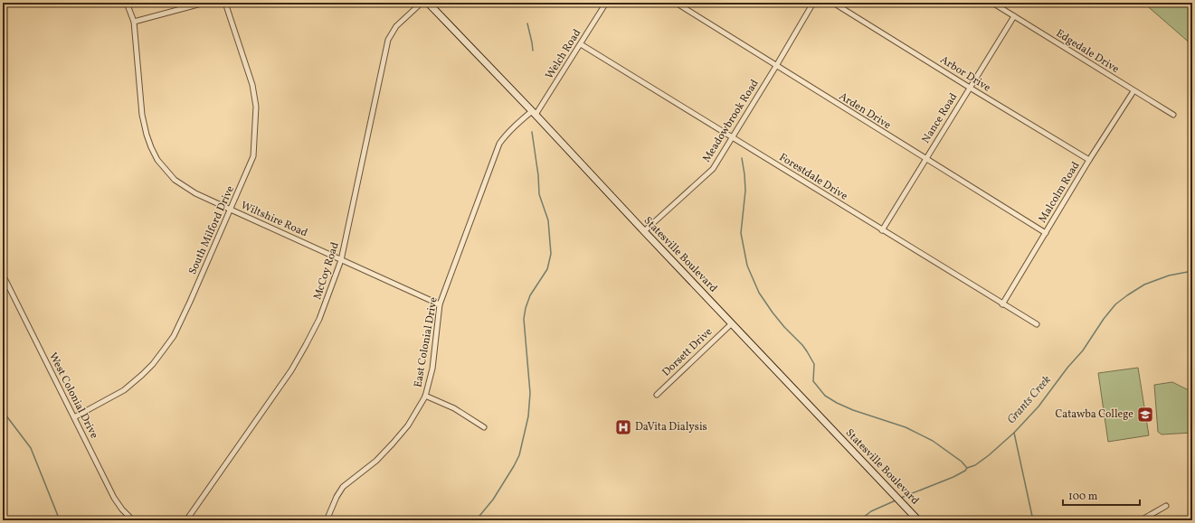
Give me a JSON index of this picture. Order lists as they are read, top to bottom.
{
  "streets": {
    "main road": ["Statesville Boulevard"],
    "street": [
      "Edgedale Drive",
      "Welch Road",
      "Arbor Drive",
      "Arden Drive",
      "Nance Road",
      "Meadowbrook Road",
      "Forestdale Drive",
      "Malcolm Road",
      "Wiltshire Road",
      "South Milford Drive",
      "McCoy Road",
      "East Colonial Drive",
      "Dorsett Drive",
      "West Colonial Drive"
    ]
  },
  "crossings": [
    ["Edgedale Drive", "Nance Road"],
    ["Edgedale Drive", "Malcolm Road"],
    ["Welch Road", "Forestdale Drive"],
    ["Welch Road", "Statesville Boulevard"],
    ["Welch Road", "East Colonial Drive"],
    ["Arbor Drive", "Nance Road"],
    ["Arbor Drive", "Malcolm Road"],
    ["Arden Drive", "Nance Road"],
    ["Arden Drive", "Meadowbrook Road"],
    ["Arden Drive", "Malcolm Road"],
    ["Nance Road", "Forestdale Drive"],
    ["Meadowbrook Road", "Forestdale Drive"],
    ["Meadowbrook Road", "Statesville Boulevard"],
    ["Forestdale Drive", "Malcolm Road"],
    ["Wiltshire Road", "South Milford Drive"],
    ["Wiltshire Road", "McCoy Road"],
    ["Wiltshire Road", "East Colonial Drive"],
    ["South Milford Drive", "West Colonial Drive"],
    ["Statesville Boulevard", "East Colonial Drive"],
    ["Statesville Boulevard", "Dorsett Drive"]
  ],
  "water": ["Grants Creek"],
  "places": {
    "school or university": ["Catawba College"],
    "hospital": ["DaVita Dialysis"]
  },
  "scale_bar": "100 m"
}
